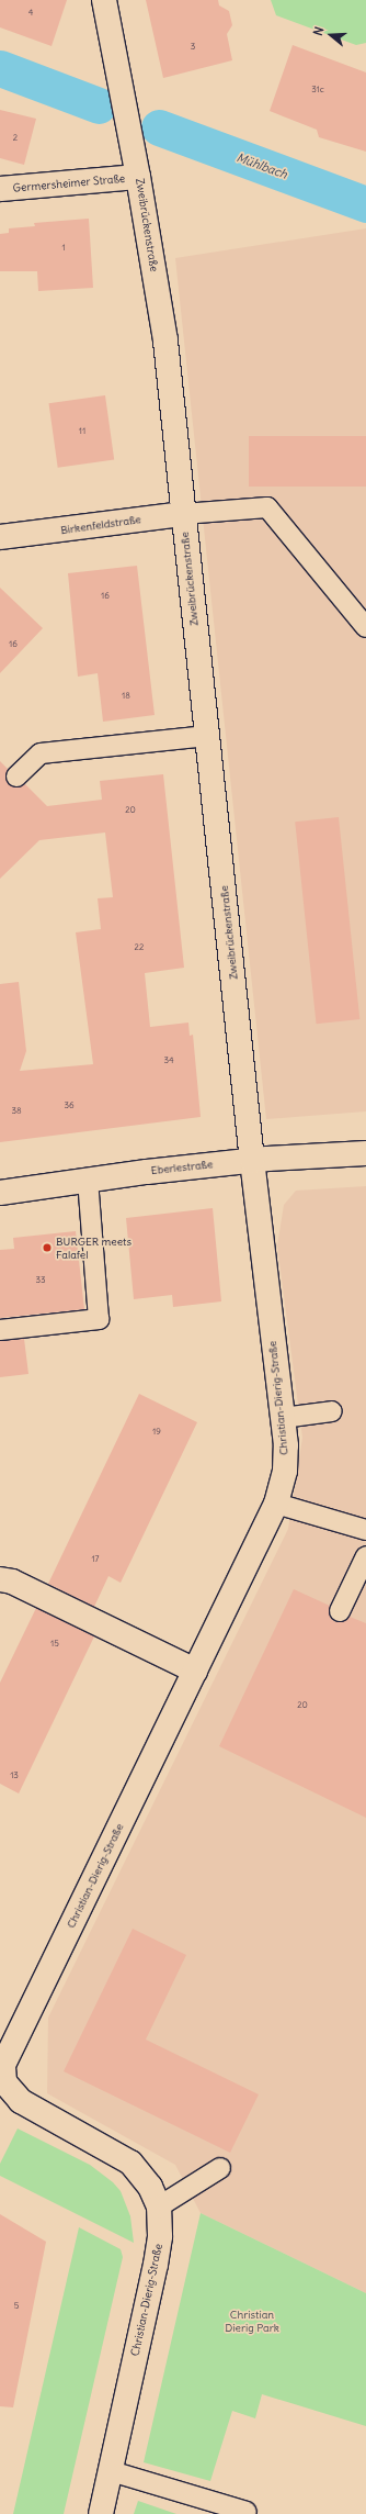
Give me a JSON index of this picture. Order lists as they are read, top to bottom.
{
  "streets": {
    "street": [
      "Germersheimer Straße",
      "Zweibrückenstraße",
      "Birkenfeldstraße",
      "Eberlestraße",
      "Christian-Dierig-Straße"
    ]
  },
  "crossings": [
    ["Germersheimer Straße", "Zweibrückenstraße"],
    ["Zweibrückenstraße", "Birkenfeldstraße"],
    ["Zweibrückenstraße", "Eberlestraße"],
    ["Zweibrückenstraße", "Christian-Dierig-Straße"],
    ["Eberlestraße", "Christian-Dierig-Straße"]
  ],
  "water": ["Mühlbach"],
  "parks": ["Christian Dierig Park"],
  "places": ["BURGER meets Falafel"],
  "house_numbers": [
    "4",
    "3",
    "31c",
    "2",
    "1",
    "11",
    "16",
    "16",
    "18",
    "20",
    "22",
    "34",
    "36",
    "38",
    "33",
    "19",
    "17",
    "15",
    "20",
    "13",
    "5"
  ],
  "north": "left"
}
